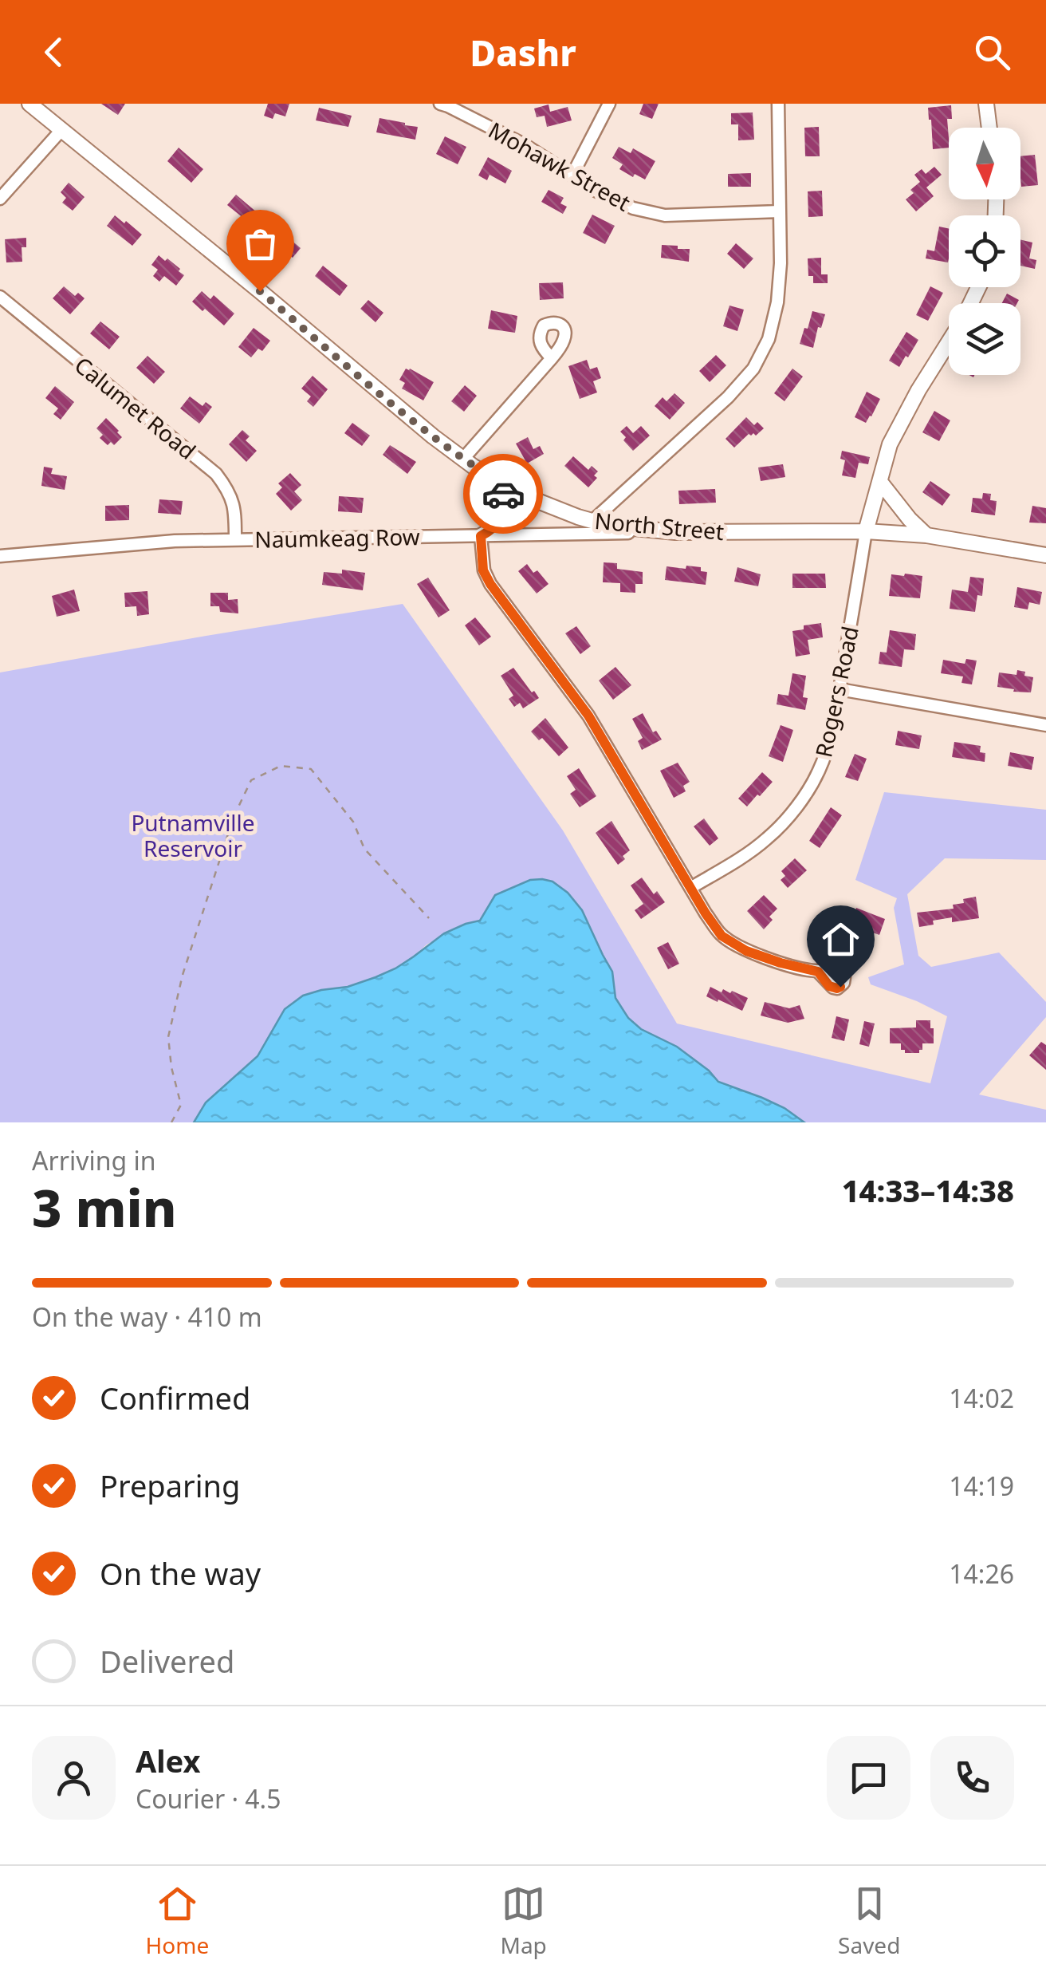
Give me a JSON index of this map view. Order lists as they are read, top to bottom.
{
  "streets": {
    "street": [
      "Mohawk Street",
      "Calumet Road",
      "North Street",
      "Naumkeag Row",
      "Rogers Road"
    ]
  },
  "crossings": [
    ["Calumet Road", "Naumkeag Row"],
    ["North Street", "Naumkeag Row"],
    ["North Street", "Rogers Road"]
  ],
  "parks": ["Putnamville Reservoir"],
  "north": "bottom",
  "page": {
    "header": "Dashr",
    "heading": ["3 min", "Arriving in", "14:33–14:38"],
    "panel": ["Alex", "Courier · 4.5"],
    "bar": "On the way · 410 m",
    "list": [
      ["Confirmed", "14:02"],
      ["Preparing", "14:19"],
      ["On the way", "14:26"],
      "Delivered"
    ],
    "tabs": ["Home", "Map", "Saved"]
  }
}
